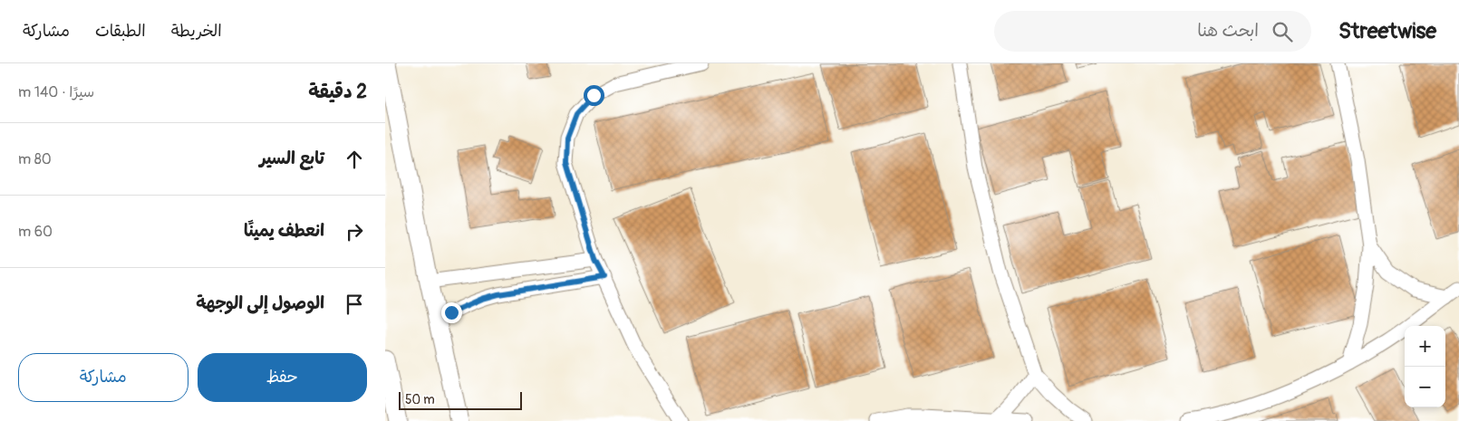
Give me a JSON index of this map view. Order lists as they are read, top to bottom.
{
  "scale_bar": "50 m",
  "page": {
    "header": "Streetwise",
    "search": "ابحث هنا",
    "nav": ["الخريطة", "الطبقات", "مشاركة"],
    "heading": ["2 دقيقة", "سيرًا · 140 m"],
    "list": [
      ["تابع السير", "80 m"],
      ["انعطف يمينًا", "60 m"],
      "الوصول إلى الوجهة"
    ],
    "map_buttons": ["+", "−"],
    "buttons": ["حفظ", "مشاركة"],
    "scale": "50 m"
  }
}
